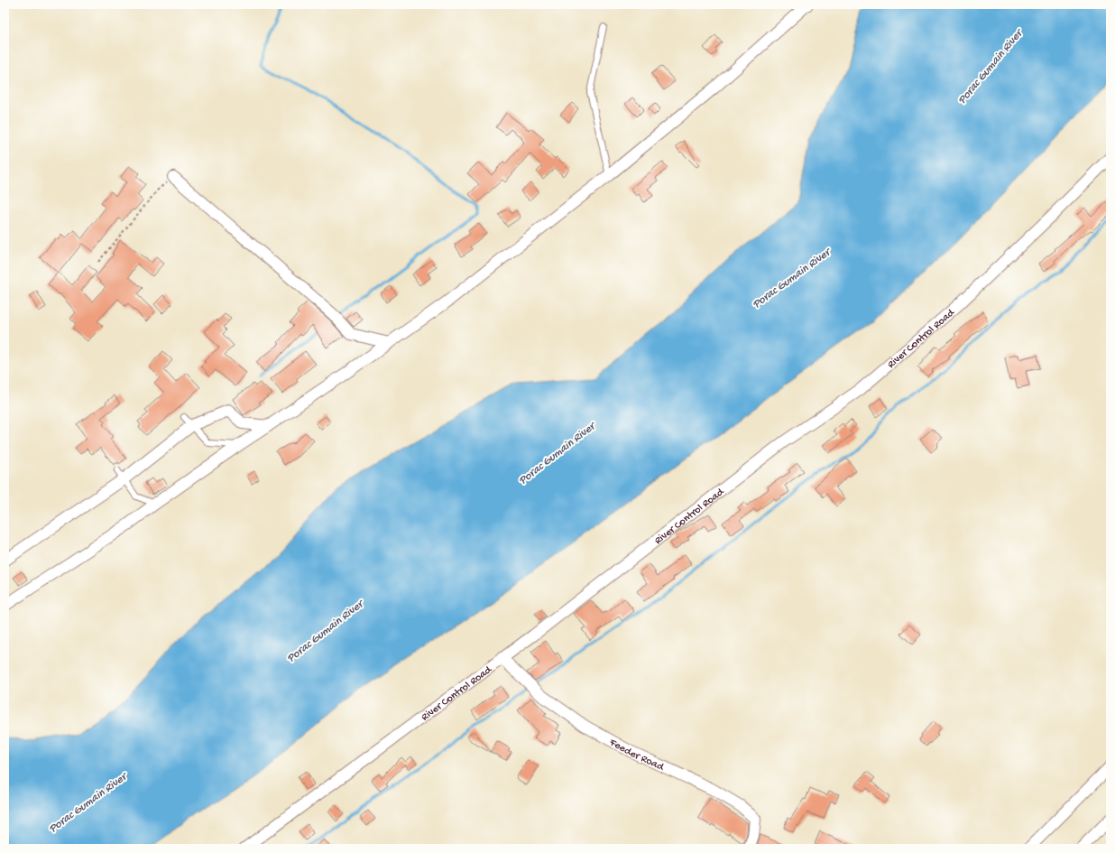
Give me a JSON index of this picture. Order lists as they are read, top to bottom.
{
  "streets": {
    "street": ["River Control Road", "Feeder Road"]
  },
  "crossings": [
    ["River Control Road", "Feeder Road"]
  ],
  "water": ["Porac Gumain River"]
}
